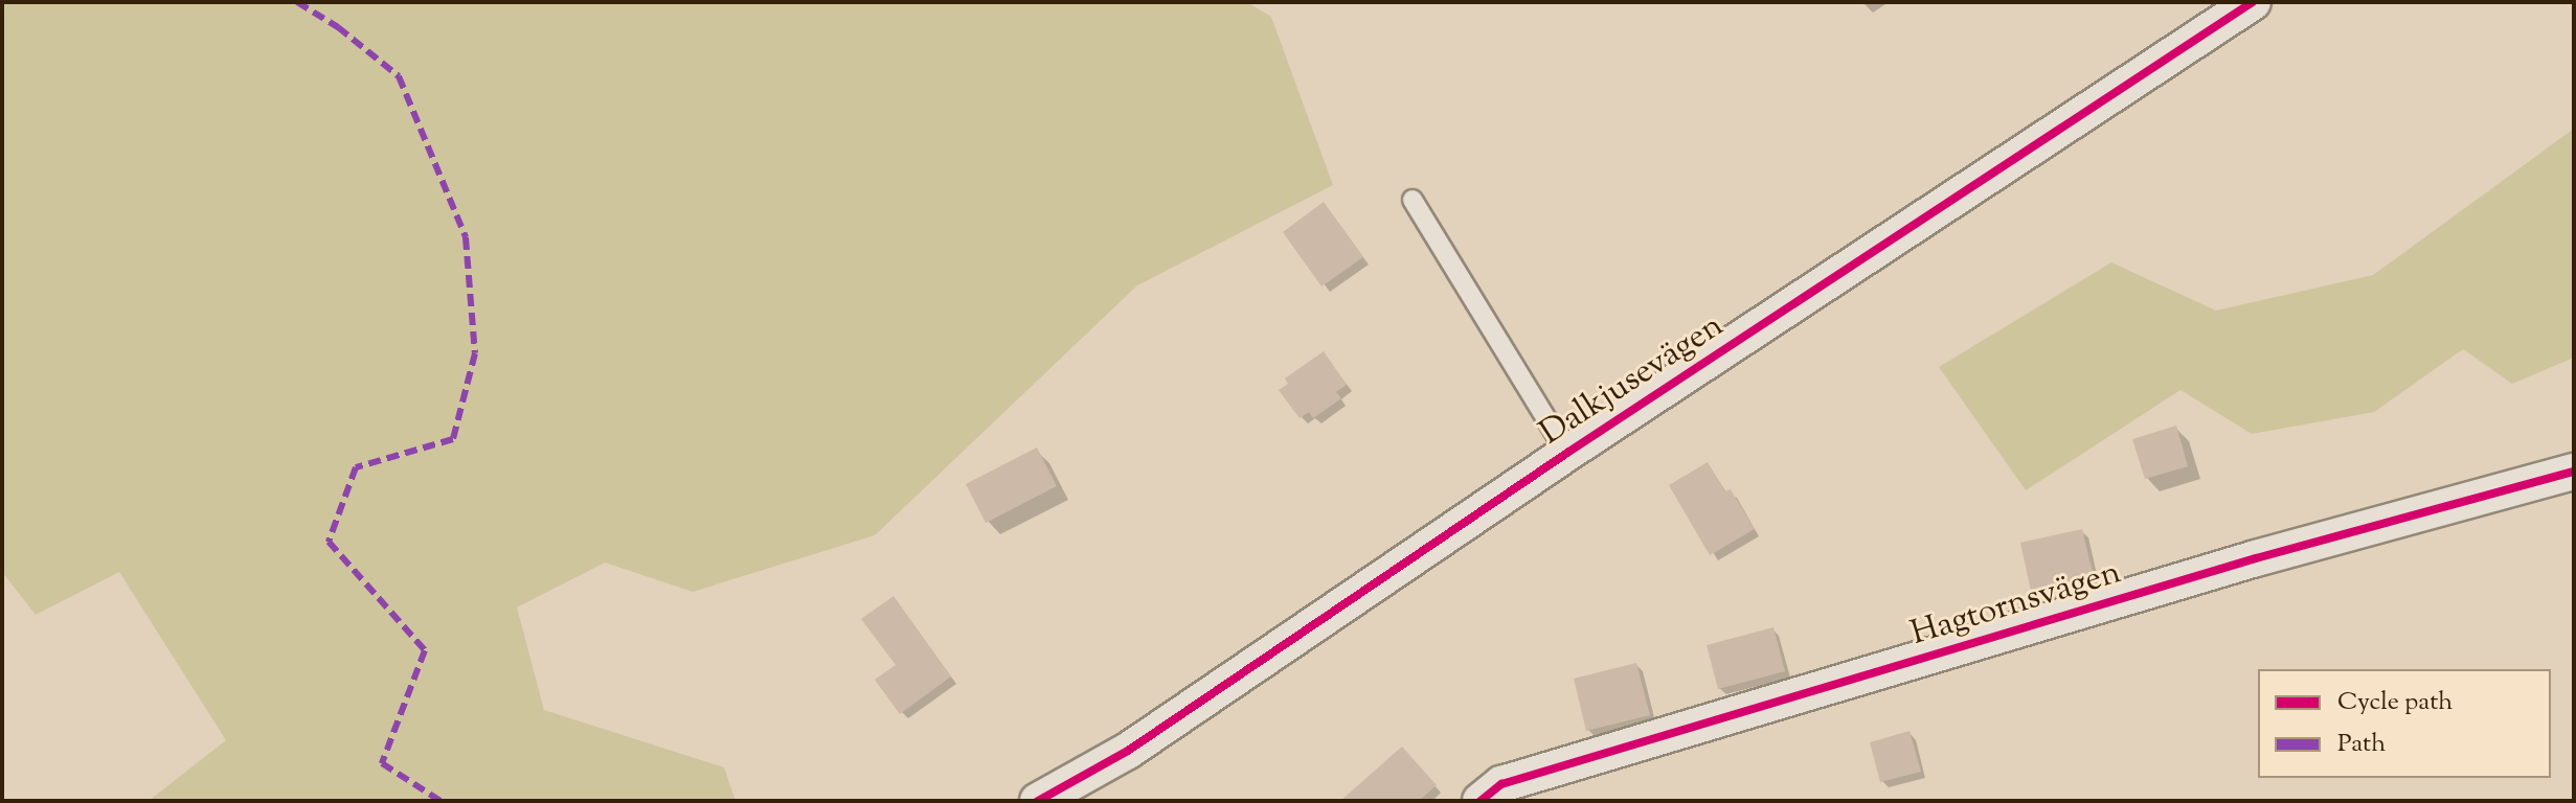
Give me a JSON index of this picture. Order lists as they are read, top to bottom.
{
  "streets": {
    "street": ["Dalkjusevägen", "Hagtornsvägen"]
  },
  "legend": ["Cycle path", "Path"]
}
